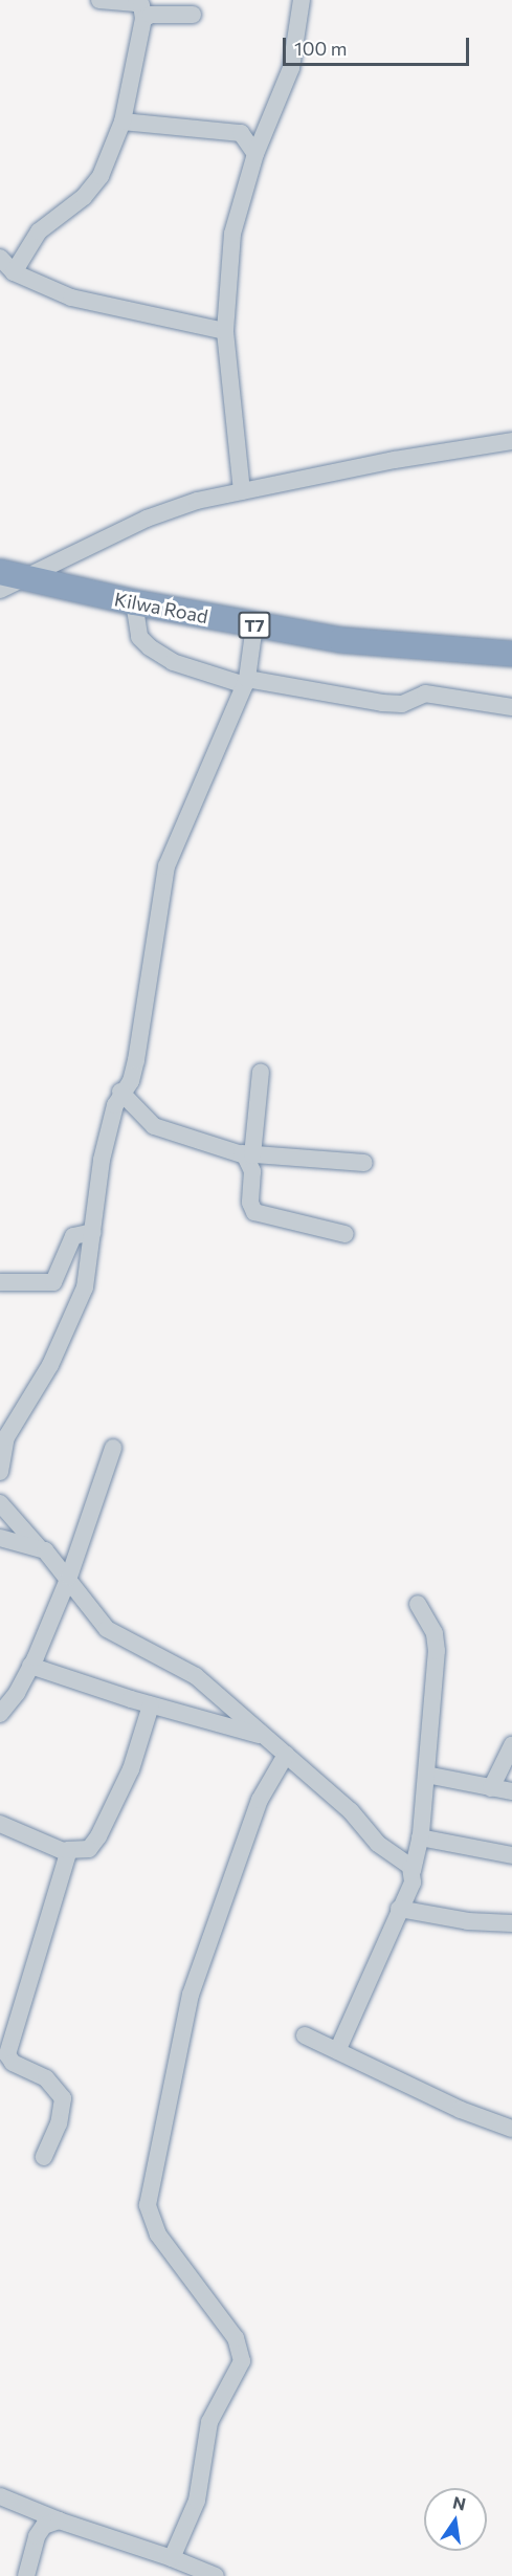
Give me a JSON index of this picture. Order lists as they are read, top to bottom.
{
  "streets": {
    "highway": ["Kilwa Road", "T7"]
  },
  "scale_bar": "100 m",
  "north": "top"
}
